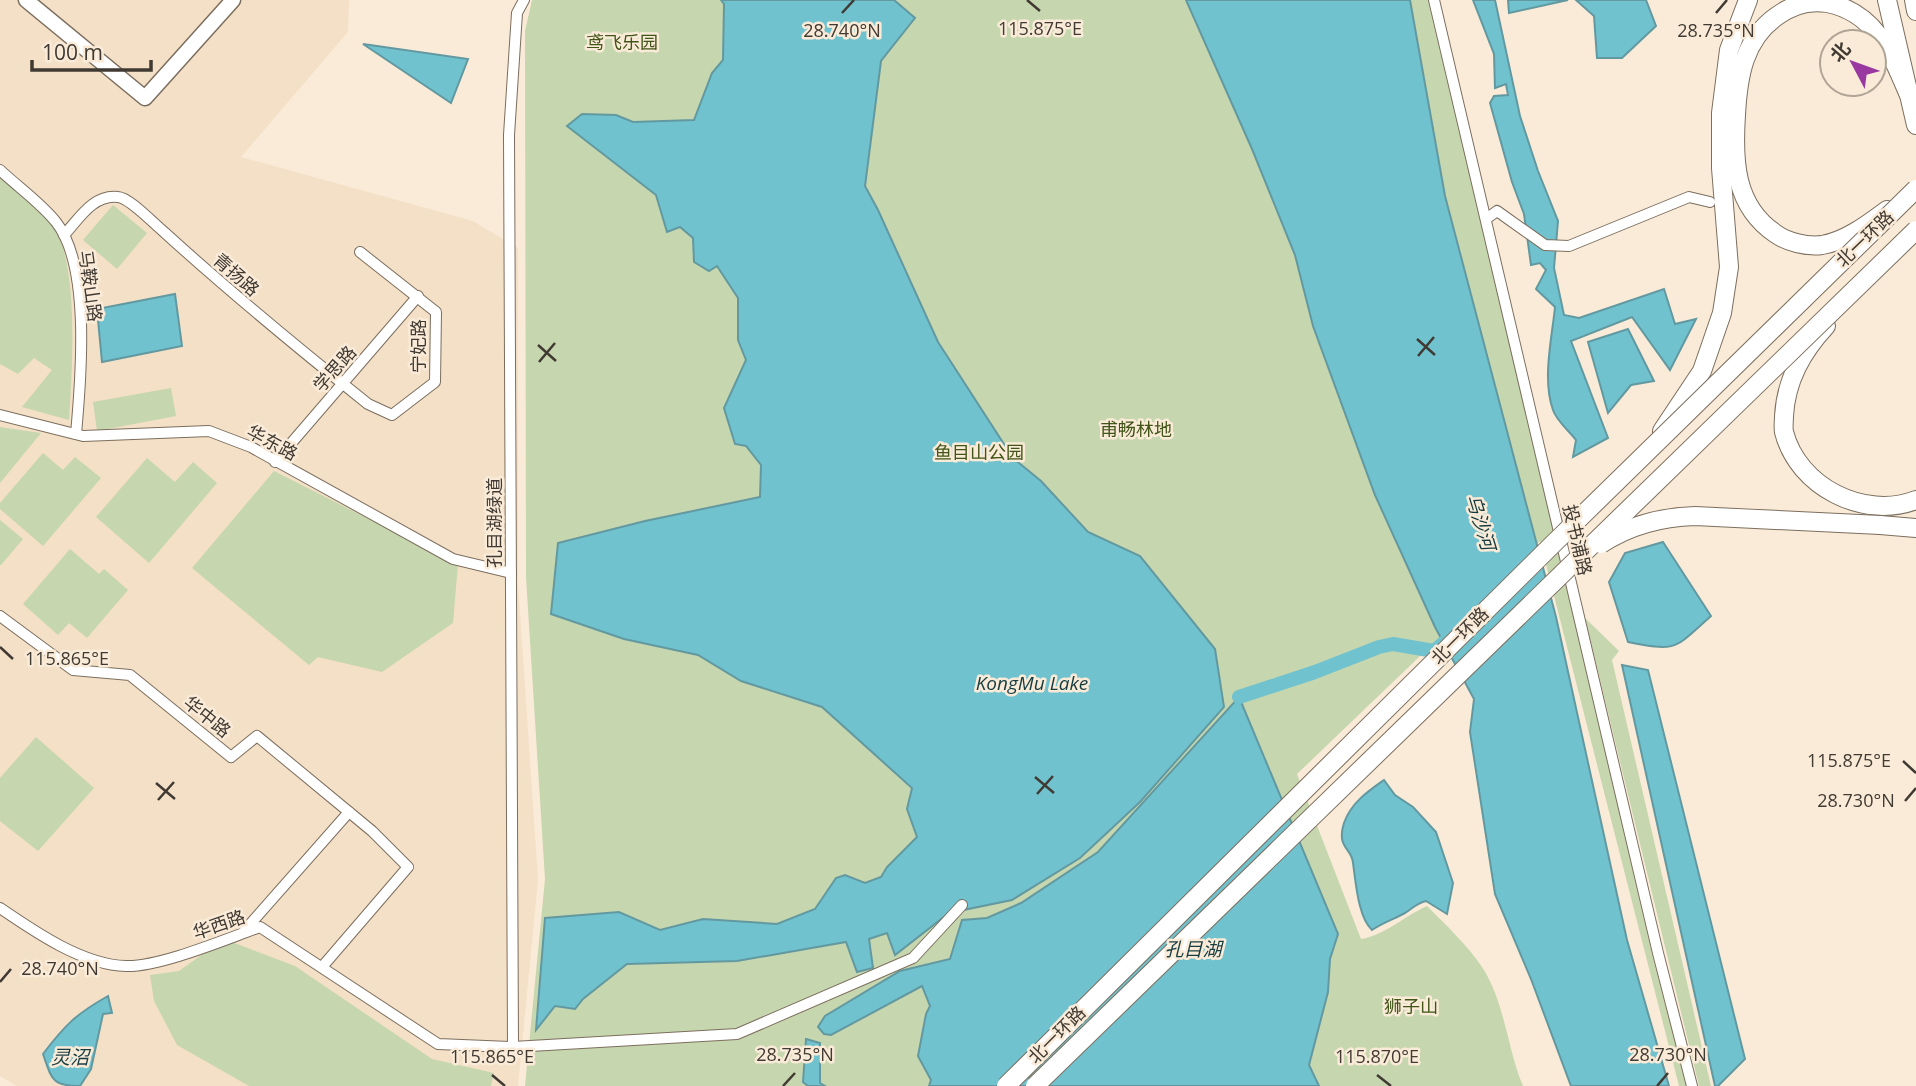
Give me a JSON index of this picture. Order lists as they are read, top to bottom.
{
  "streets": {
    "highway": ["北一环路"],
    "street": [
      "青扬路",
      "马鞍山路",
      "宁妃路",
      "学思路",
      "华东路",
      "孔目湖绿道",
      "投书浦路",
      "华中路",
      "华西路"
    ]
  },
  "crossings": [
    ["青扬路", "马鞍山路"],
    ["青扬路", "宁妃路"],
    ["青扬路", "学思路"],
    ["马鞍山路", "华东路"],
    ["宁妃路", "学思路"],
    ["学思路", "华东路"],
    ["华东路", "孔目湖绿道"],
    ["孔目湖绿道", "华西路"],
    ["华中路", "华西路"]
  ],
  "water": [
    "乌沙河",
    "KongMu Lake",
    "孔目湖",
    "灵沼"
  ],
  "parks": [
    "鸢飞乐园",
    "甫畅林地",
    "鱼目山公园",
    "狮子山"
  ],
  "scale_bar": "100 m",
  "north": "top left",
  "coordinates": [
    "115.875°E",
    "28.740°N",
    "28.735°N",
    "115.865°E",
    "28.730°N",
    "115.870°E"
  ]
}
